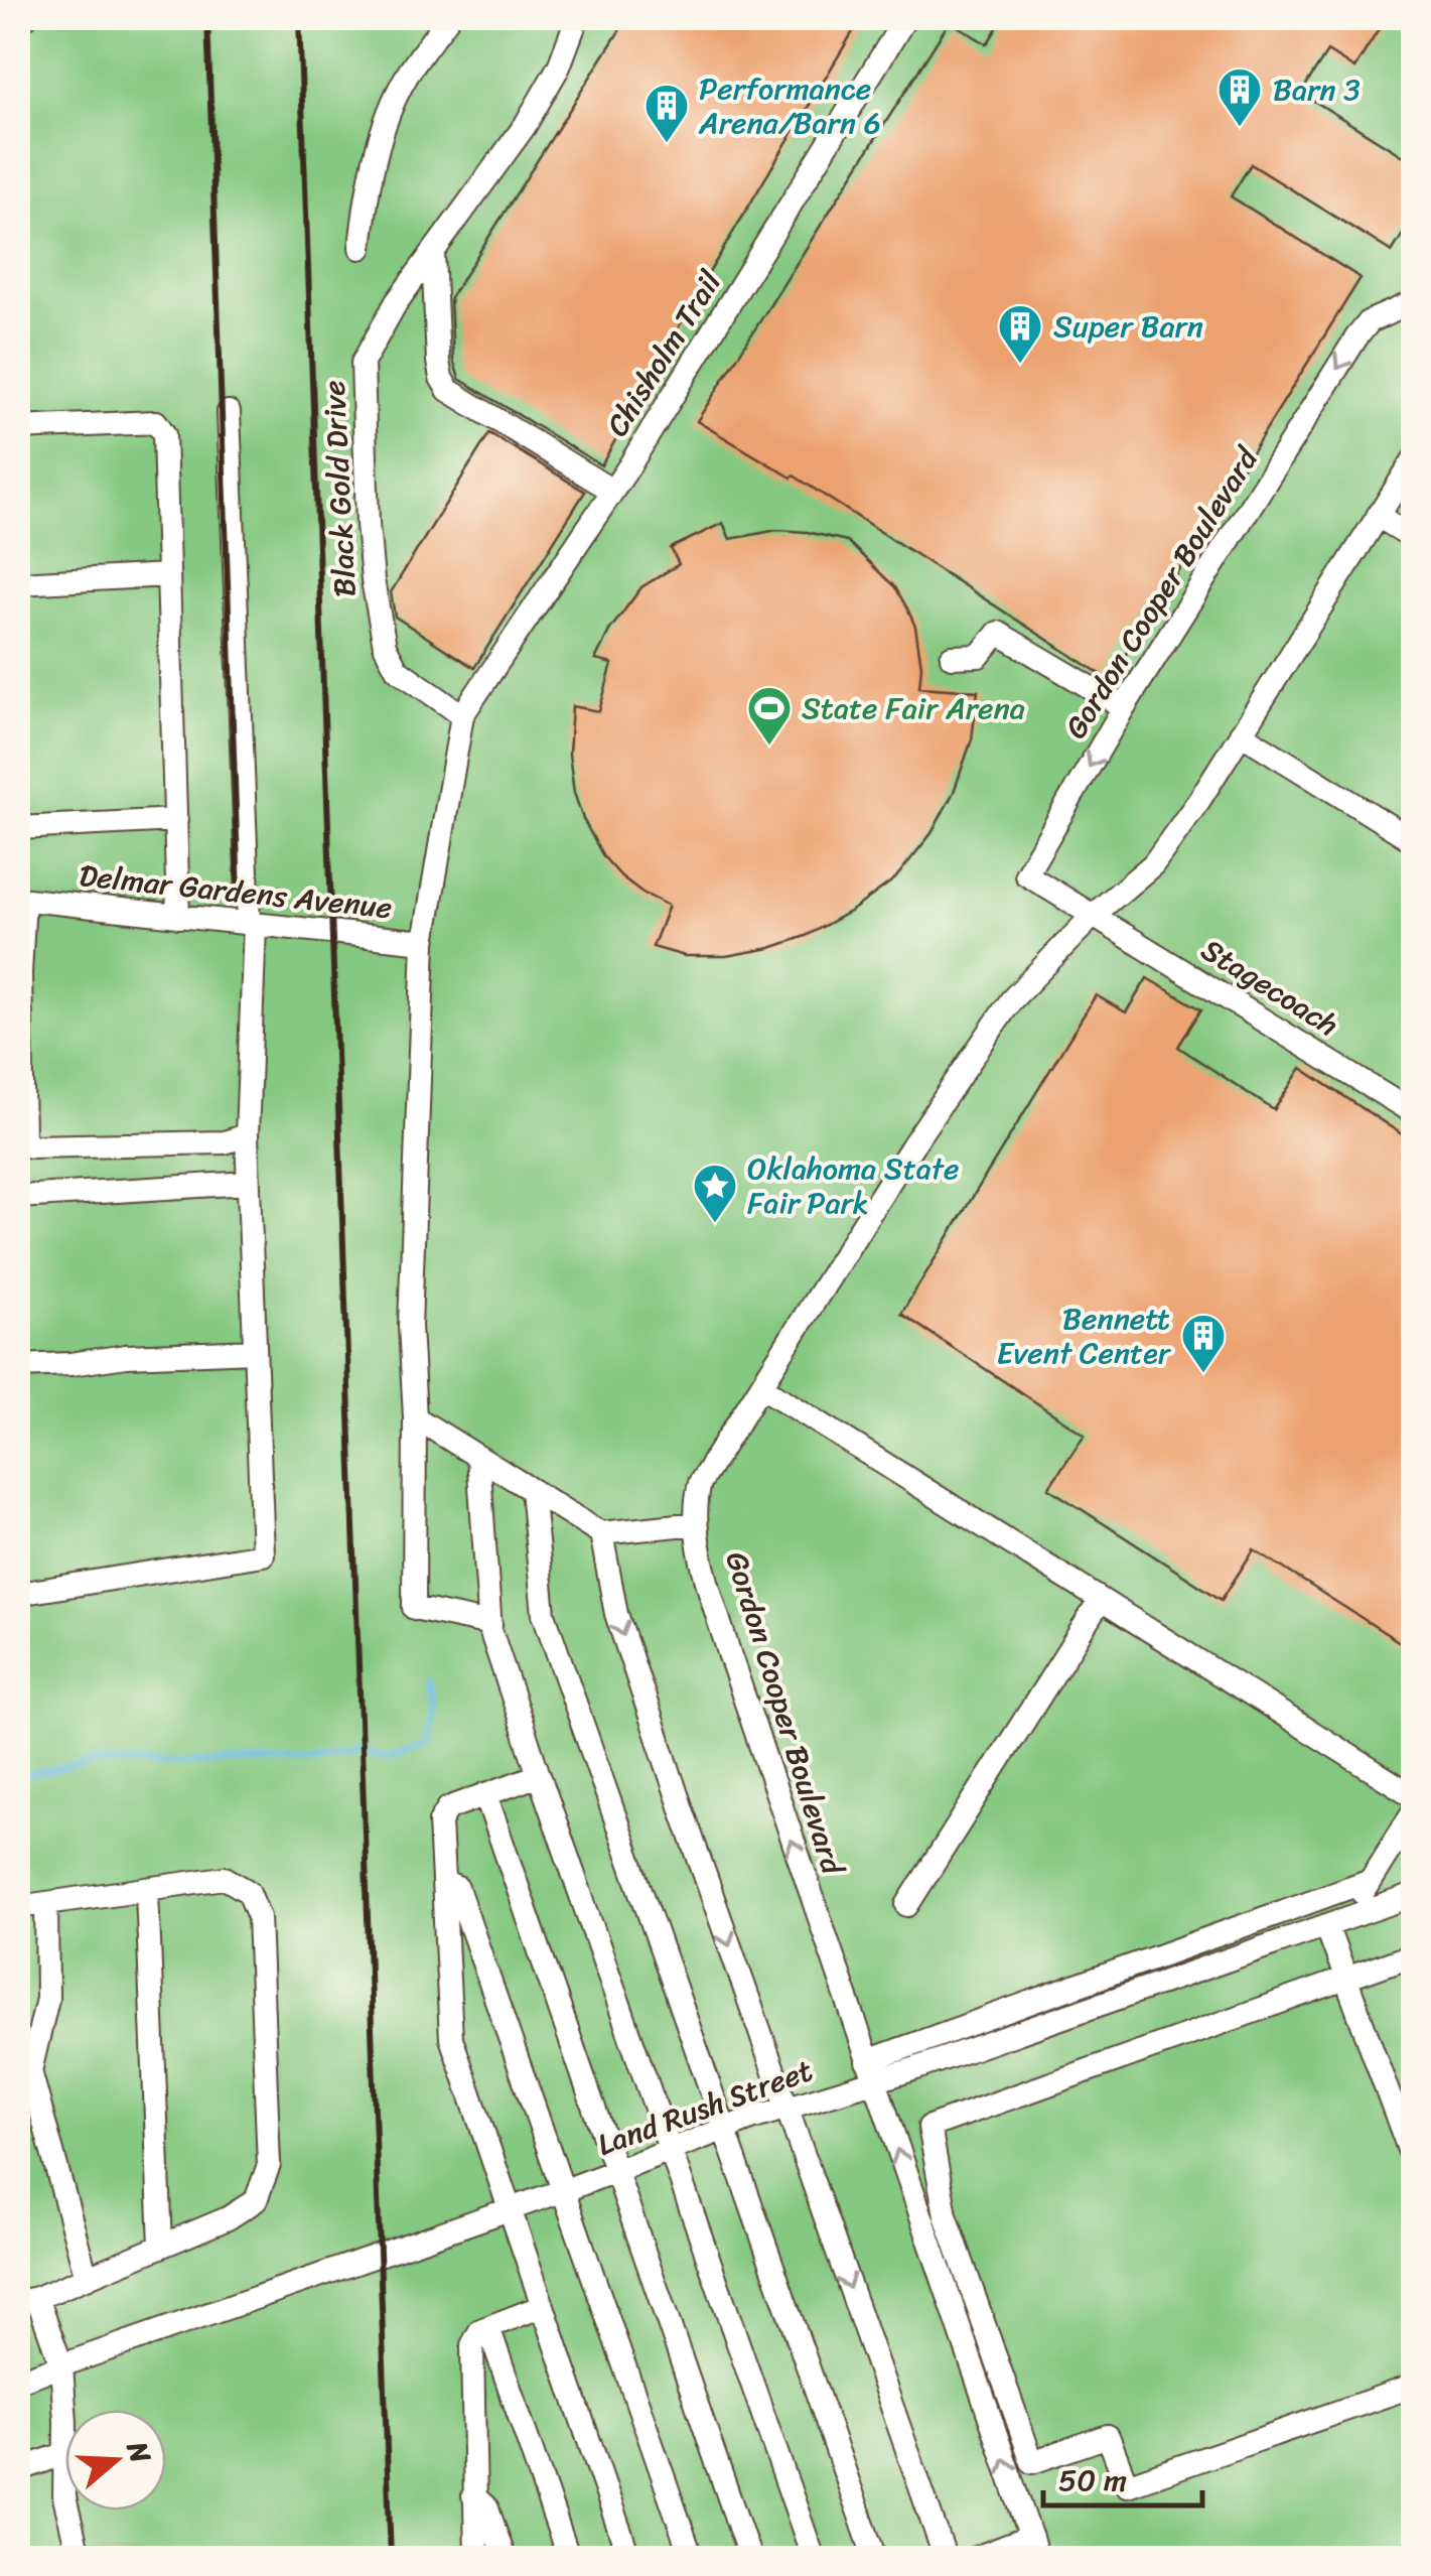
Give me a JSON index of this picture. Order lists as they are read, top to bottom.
{
  "streets": {
    "street": [
      "Chisholm Trail",
      "Black Gold Drive",
      "Gordon Cooper Boulevard",
      "Delmar Gardens Avenue",
      "Stagecoach",
      "Land Rush Street"
    ]
  },
  "crossings": [
    ["Chisholm Trail", "Black Gold Drive"],
    ["Gordon Cooper Boulevard", "Stagecoach"],
    ["Gordon Cooper Boulevard", "Land Rush Street"]
  ],
  "places": {
    "building": [
      "Barn 3",
      "Performance Arena/Barn 6",
      "Super Barn",
      "Bennett Event Center"
    ],
    "sports": ["State Fair Arena"],
    "place": ["Oklahoma State Fair Park"]
  },
  "scale_bar": "50 m",
  "north": "right"
}
